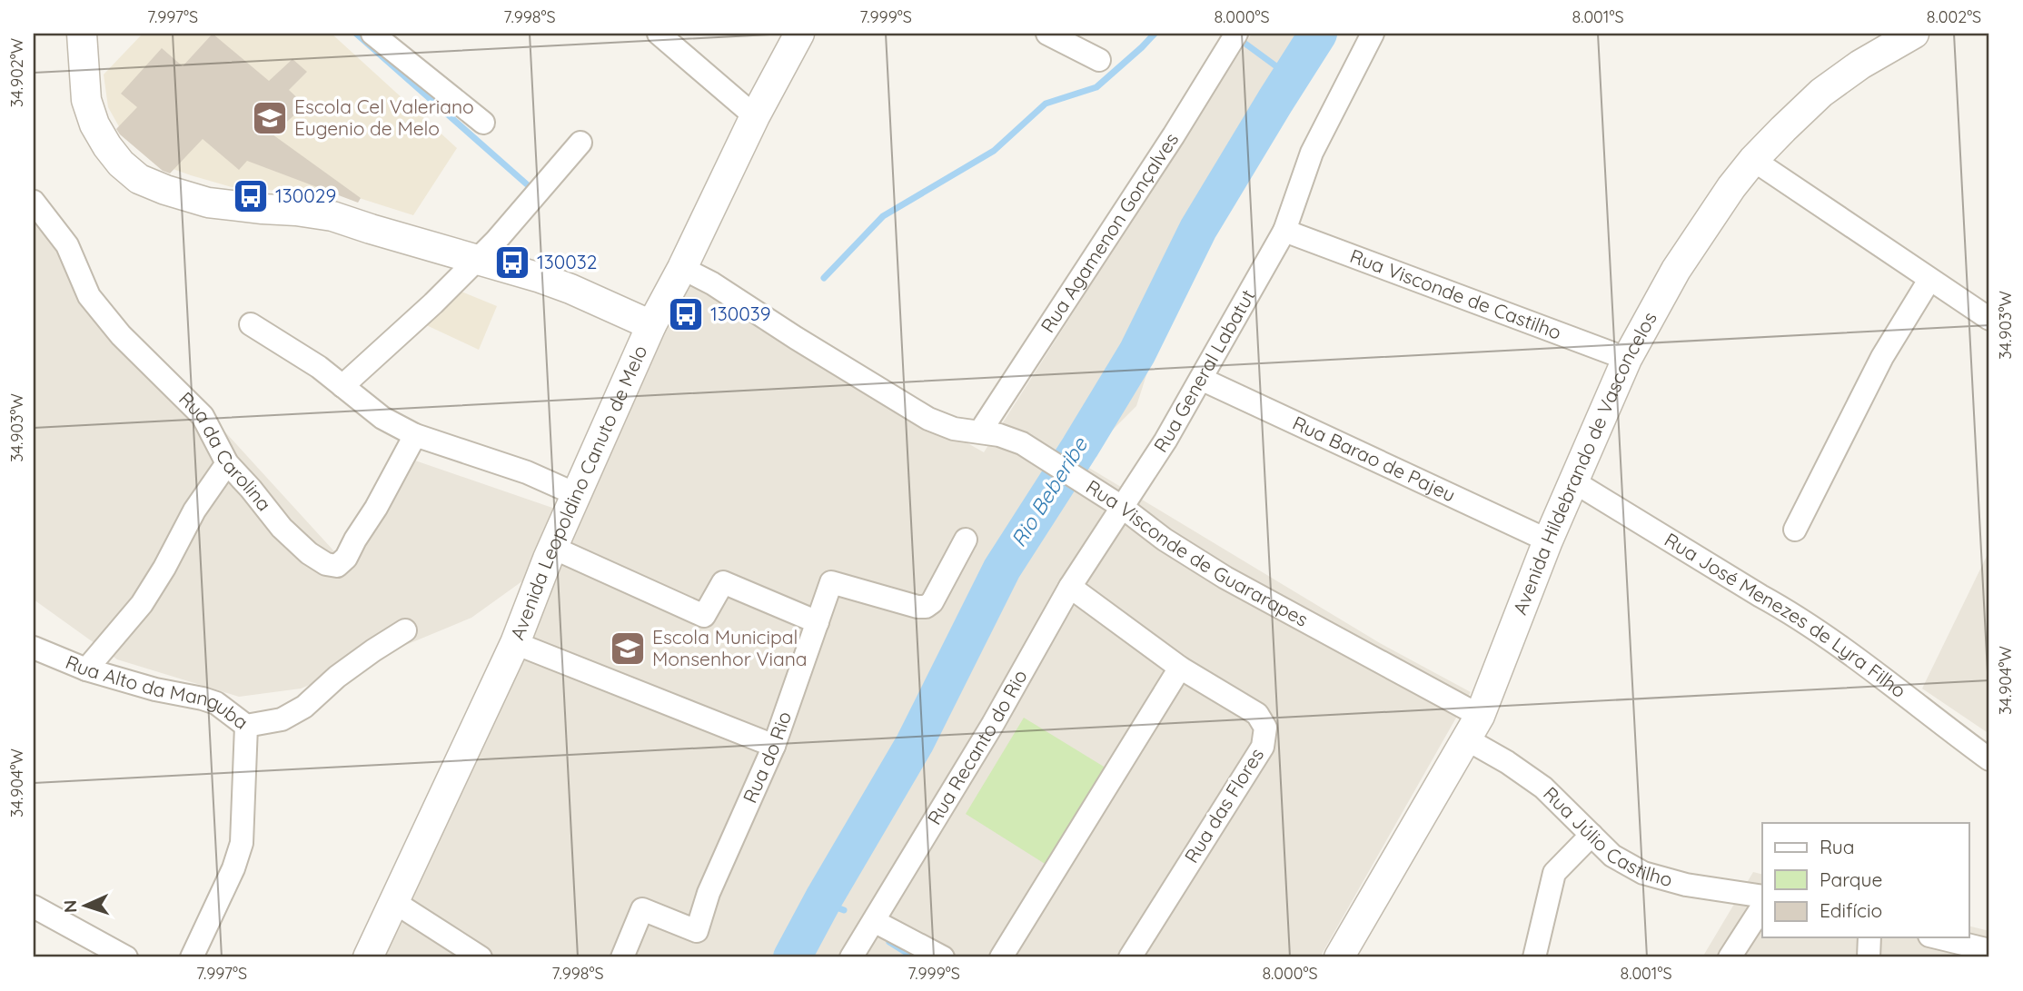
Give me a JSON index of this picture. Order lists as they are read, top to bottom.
{
  "streets": {
    "street": [
      "Rua Agamenon Gonçalves",
      "Rua Visconde de Castilho",
      "Rua General Labatut",
      "Rua da Carolina",
      "Rua Barao de Pajeu",
      "Avenida Hildebrando de Vasconcelos",
      "Avenida Leopoldino Canuto de Melo",
      "Rua Visconde de Guararapes",
      "Rua José Menezes de Lyra Filho",
      "Rua Alto da Manguba",
      "Rua Recanto do Rio",
      "Rua do Rio",
      "Rua das Flores",
      "Rua Júlio Castilho"
    ]
  },
  "crossings": [
    ["Rua Agamenon Gonçalves", "Rua Visconde de Guararapes"],
    ["Rua Visconde de Castilho", "Rua General Labatut"],
    ["Rua Visconde de Castilho", "Avenida Hildebrando de Vasconcelos"],
    ["Rua General Labatut", "Rua Barao de Pajeu"],
    ["Rua General Labatut", "Rua Visconde de Guararapes"],
    ["Rua General Labatut", "Rua Recanto do Rio"],
    ["Rua Barao de Pajeu", "Avenida Hildebrando de Vasconcelos"],
    ["Avenida Hildebrando de Vasconcelos", "Rua Visconde de Guararapes"],
    ["Avenida Hildebrando de Vasconcelos", "Rua José Menezes de Lyra Filho"],
    ["Avenida Hildebrando de Vasconcelos", "Rua Júlio Castilho"],
    ["Avenida Leopoldino Canuto de Melo", "Rua Visconde de Guararapes"],
    ["Rua Visconde de Guararapes", "Rua Recanto do Rio"],
    ["Rua Visconde de Guararapes", "Rua Júlio Castilho"],
    ["Rua Recanto do Rio", "Rua das Flores"]
  ],
  "water": ["Rio Beberibe"],
  "places": {
    "school or university": ["Escola Cel Valeriano Eugenio de Melo", "Escola Municipal Monsenhor Viana"],
    "bus stop": ["130029", "130032", "130039"]
  },
  "legend": ["Rua", "Parque", "Edifício"],
  "north": "left",
  "coordinates": [
    "7.997°S",
    "7.998°S",
    "7.999°S",
    "8.000°S",
    "8.001°S",
    "8.002°S",
    "34.902°W",
    "34.903°W",
    "34.904°W"
  ]
}
